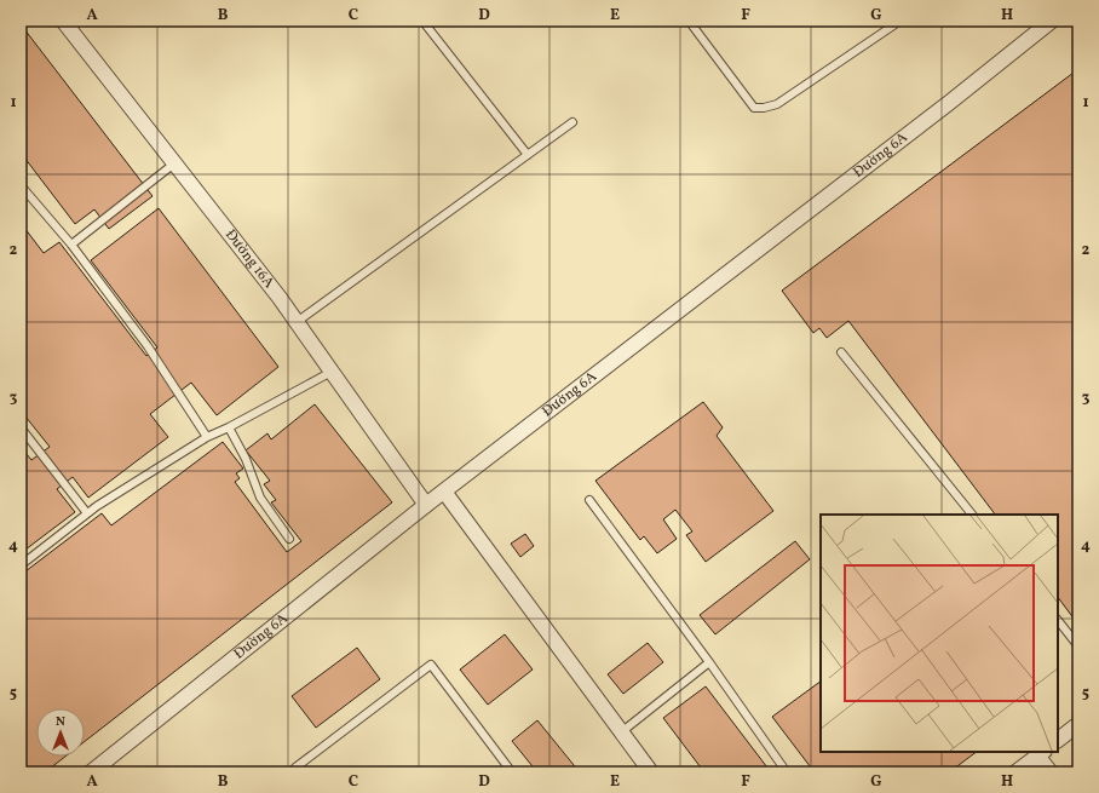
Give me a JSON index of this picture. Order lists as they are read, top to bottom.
{
  "streets": {
    "street": ["Đường 6A", "Đường 16A"]
  },
  "crossings": [
    ["Đường 6A", "Đường 16A"]
  ],
  "north": "top",
  "grid": {
    "columns": [
      "A",
      "B",
      "C",
      "D",
      "E",
      "F",
      "G",
      "H"
    ],
    "rows": [
      "1",
      "2",
      "3",
      "4",
      "5"
    ]
  }
}
